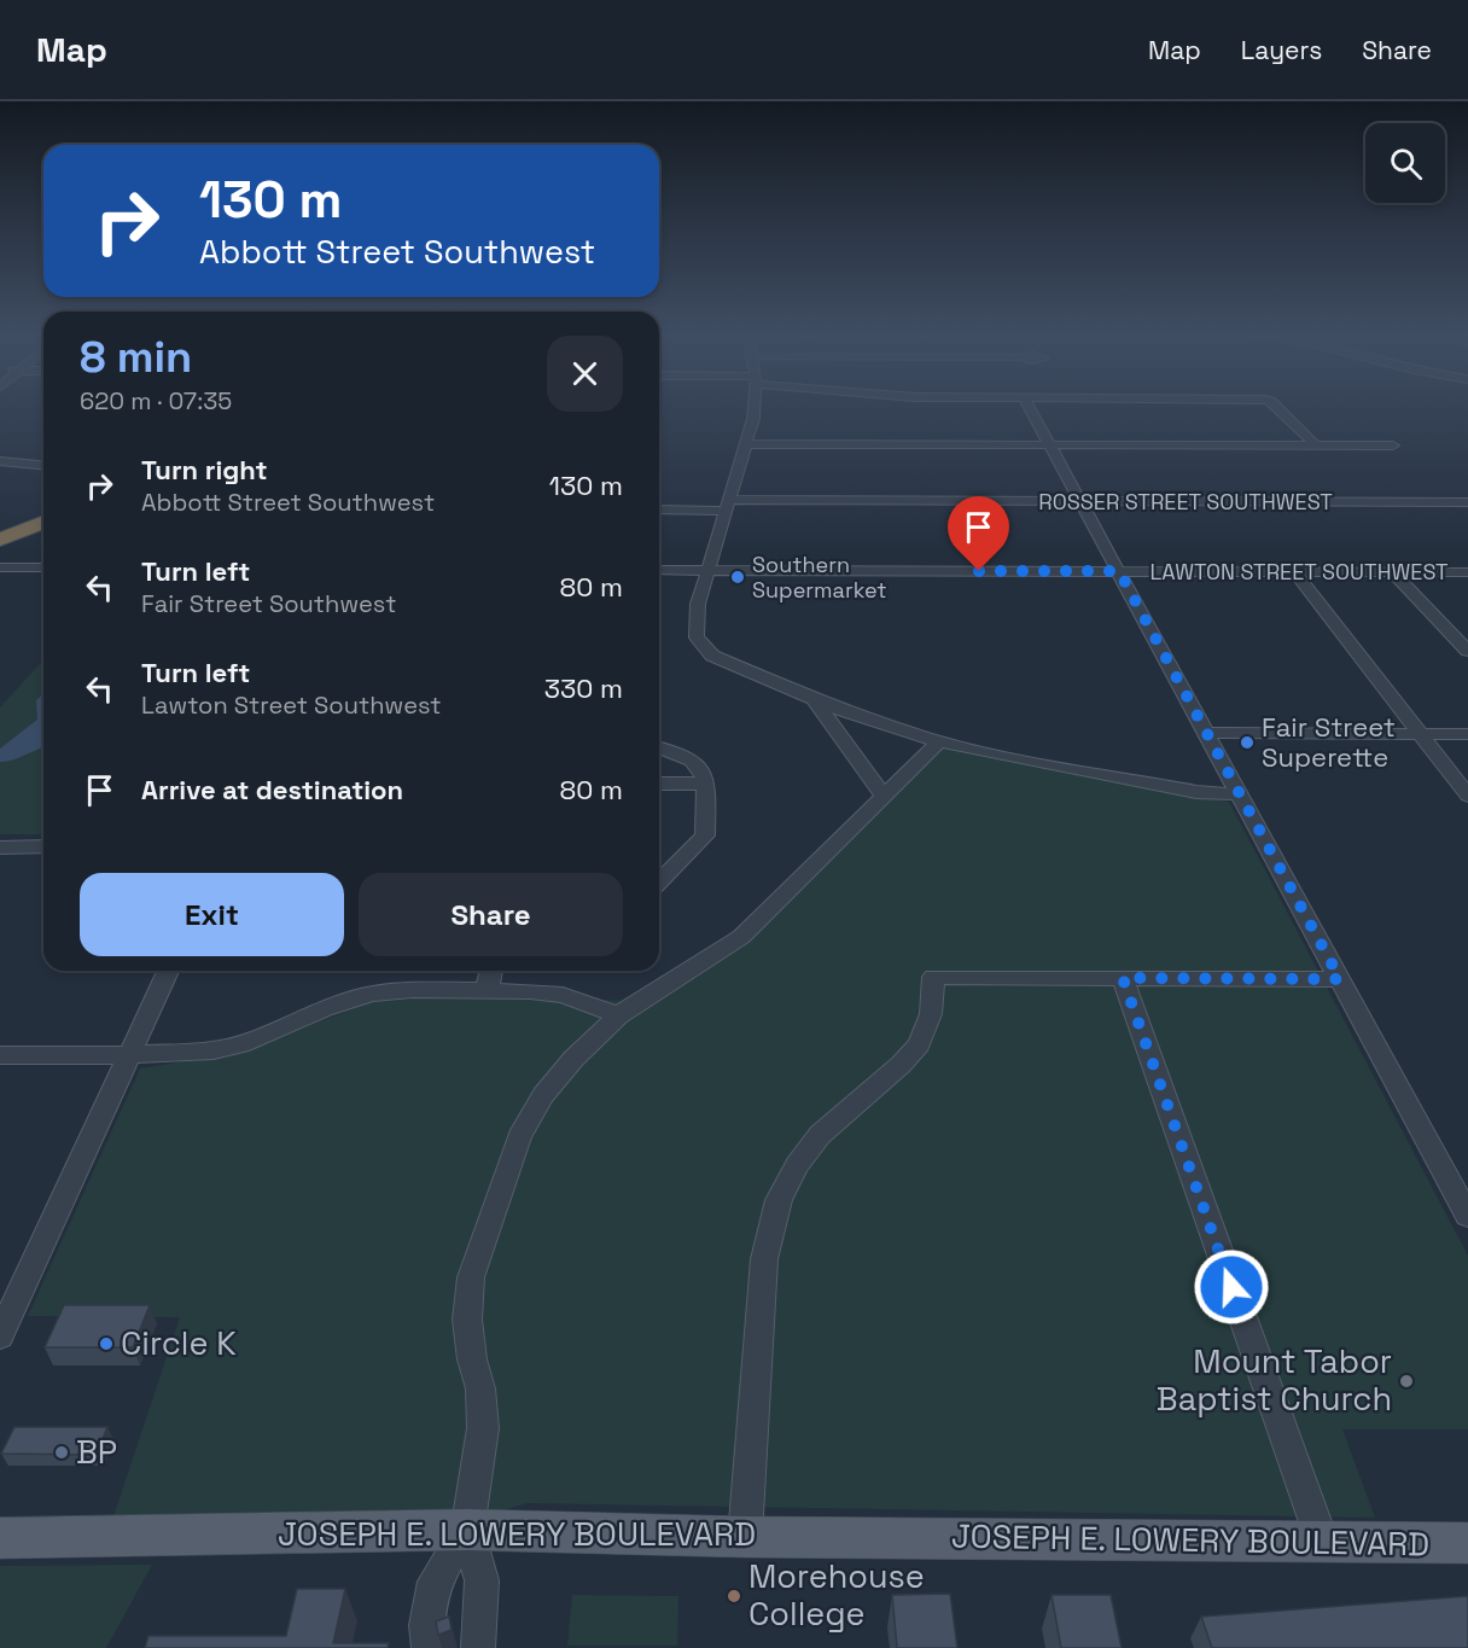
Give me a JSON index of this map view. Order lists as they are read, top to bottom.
{
  "streets": {
    "main road": ["JOSEPH E. LOWERY BOULEVARD"],
    "street": ["ROSSER STREET SOUTHWEST", "LAWTON STREET SOUTHWEST"]
  },
  "places": [
    "Southern Supermarket",
    "Fair Street Superette",
    "Circle K",
    "Mount Tabor Baptist Church",
    "BP",
    "Morehouse College"
  ],
  "page": {
    "header": "Map",
    "nav": ["Map", "Layers", "Share"],
    "turn": ["130 m", "Abbott Street Southwest"],
    "heading": ["8 min", "620 m · 07:35"],
    "list": [
      {
        "name": "Turn right",
        "note": "Abbott Street Southwest",
        "value": "130 m"
      },
      {
        "name": "Turn left",
        "note": "Fair Street Southwest",
        "value": "80 m"
      },
      {
        "name": "Turn left",
        "note": "Lawton Street Southwest",
        "value": "330 m"
      },
      {
        "name": "Arrive at destination",
        "value": "80 m"
      }
    ],
    "buttons": ["Exit", "Share"]
  }
}
